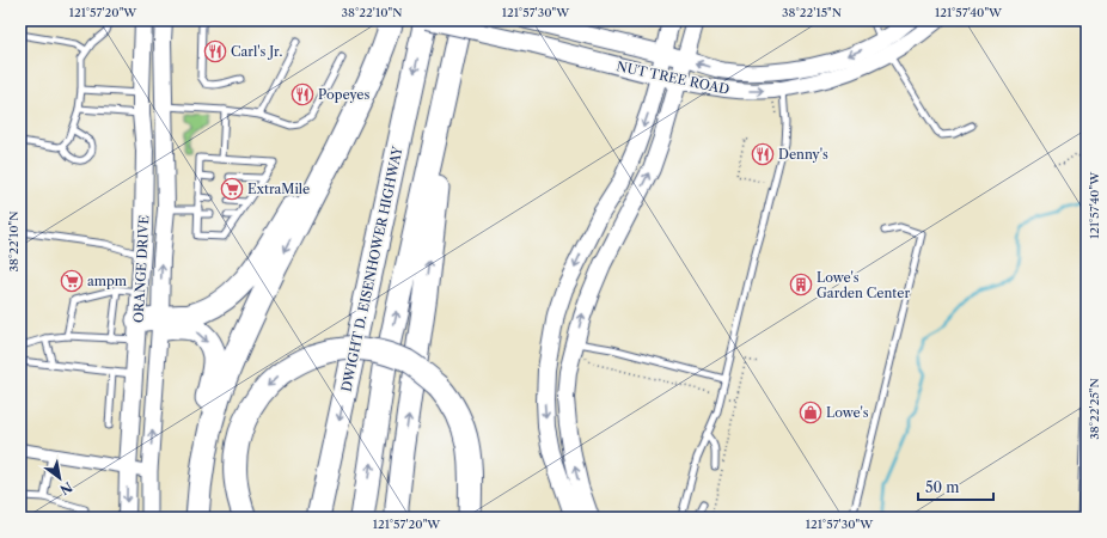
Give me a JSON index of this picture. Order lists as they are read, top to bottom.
{
  "streets": {
    "highway": ["DWIGHT D. EISENHOWER HIGHWAY"],
    "main road": ["NUT TREE ROAD", "ORANGE DRIVE"]
  },
  "crossings": [
    ["NUT TREE ROAD", "DWIGHT D. EISENHOWER HIGHWAY"]
  ],
  "places": {
    "restaurant": ["Carl's Jr.", "Popeyes", "Denny's"],
    "supermarket": ["ExtraMile", "ampm"],
    "building": ["Lowe's Garden Center"],
    "shop": ["Lowe's"]
  },
  "scale_bar": "50 m",
  "north": "bottom right",
  "coordinates": [
    "121°57'20\"W",
    "38°22'10\"N",
    "121°57'30\"W",
    "38°22'15\"N",
    "121°57'40\"W",
    "38°22'25\"N"
  ]
}
